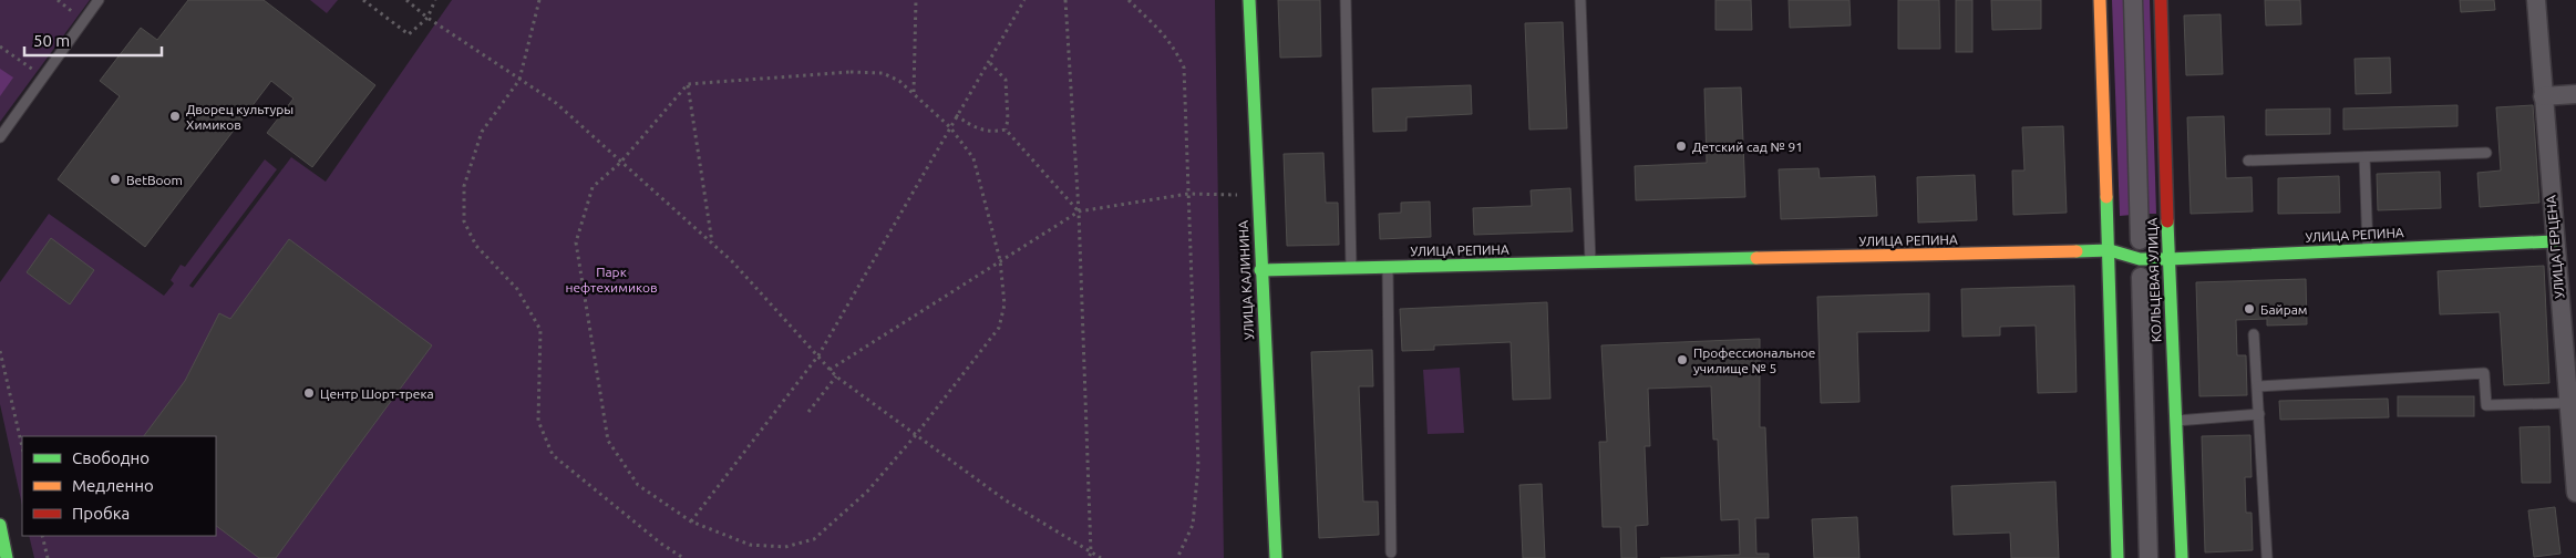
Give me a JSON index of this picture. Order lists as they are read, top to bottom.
{
  "streets": {
    "street": [
      "УЛИЦА РЕПИНА",
      "УЛИЦА ГЕРЦЕНА",
      "УЛИЦА КАЛИНИНА",
      "КОЛЬЦЕВАЯ УЛИЦА"
    ]
  },
  "crossings": [
    ["УЛИЦА РЕПИНА", "УЛИЦА ГЕРЦЕНА"],
    ["УЛИЦА РЕПИНА", "УЛИЦА КАЛИНИНА"],
    ["УЛИЦА РЕПИНА", "КОЛЬЦЕВАЯ УЛИЦА"]
  ],
  "parks": ["Парк нефтехимиков"],
  "places": [
    "Дворец культуры Химиков",
    "Детский сад № 91",
    "BetBoom",
    "Байрам",
    "Профессиональное училище № 5",
    "Центр Шорт-трека"
  ],
  "legend": ["Свободно", "Медленно", "Пробка"],
  "scale_bar": "50 m"
}
